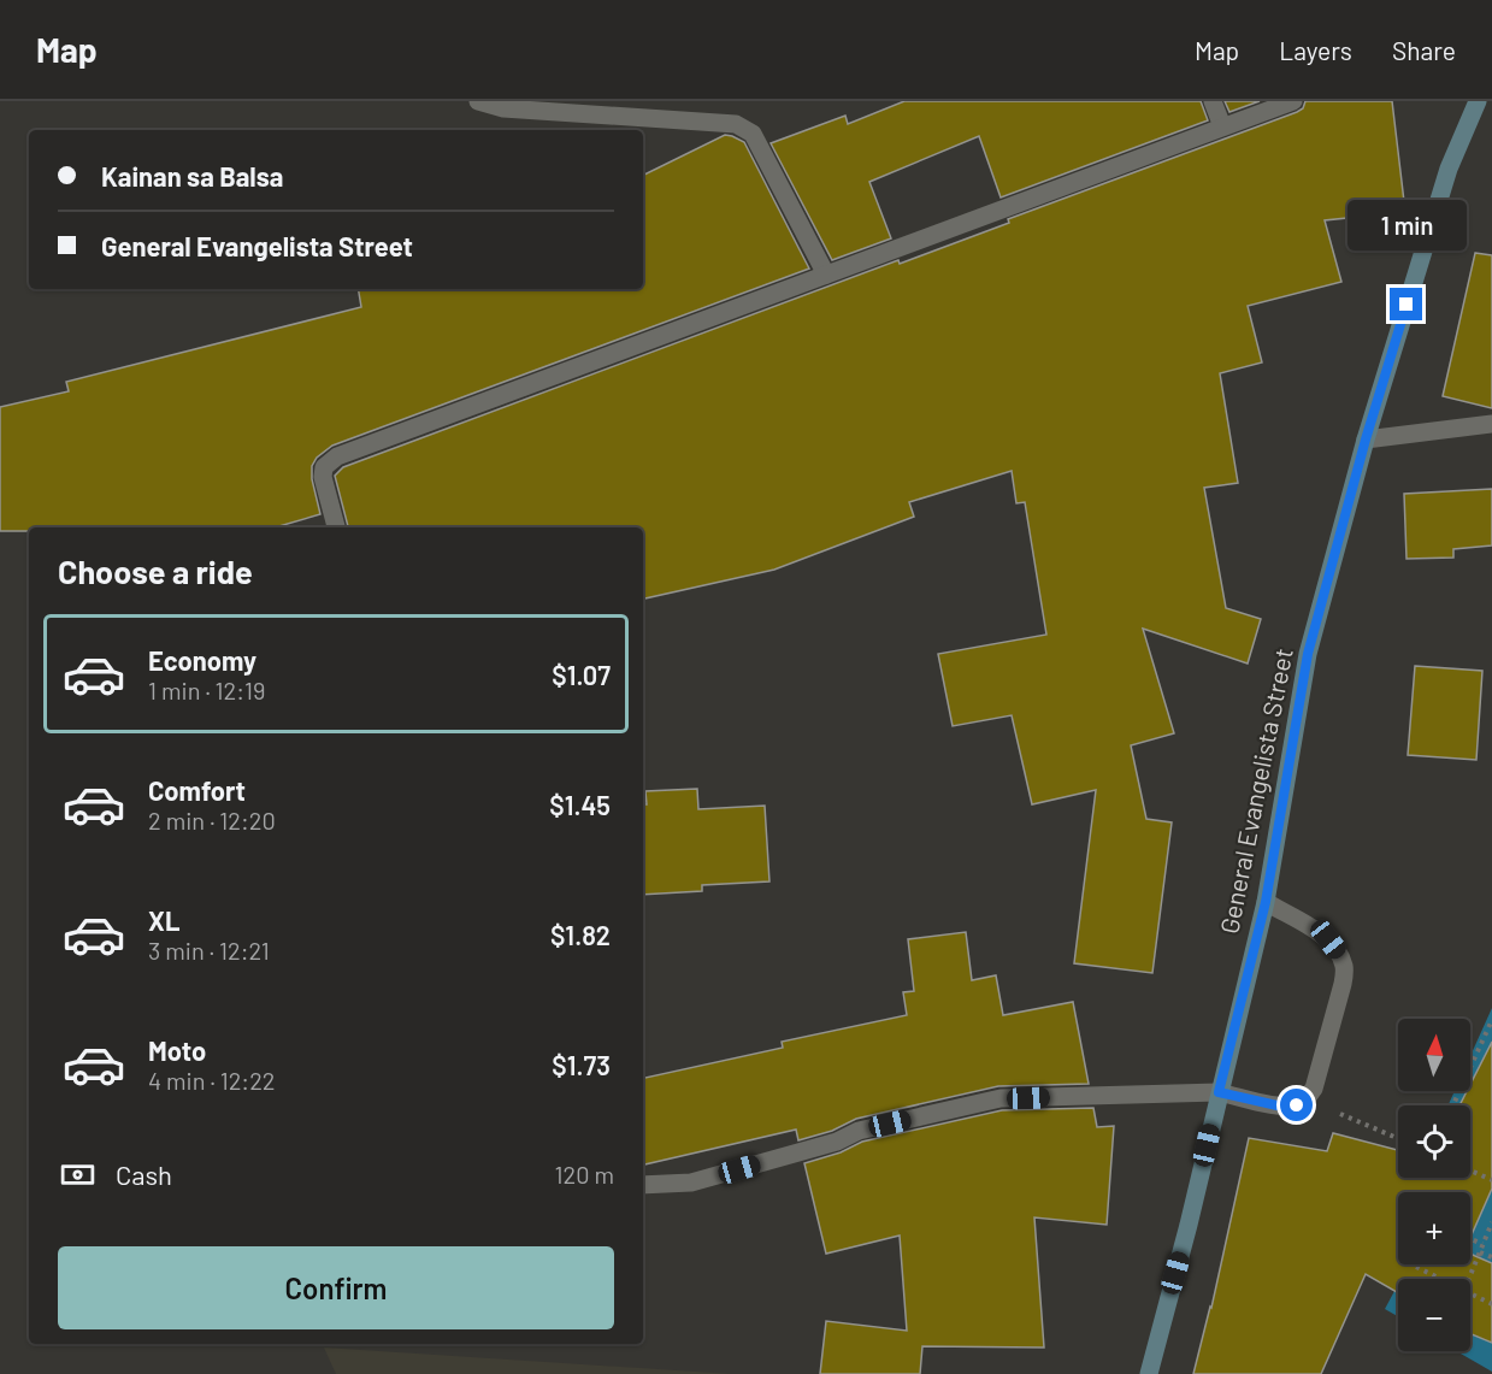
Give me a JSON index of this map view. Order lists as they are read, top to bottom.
{
  "streets": {
    "main road": ["General Evangelista Street"]
  },
  "north": "top",
  "page": {
    "header": "Map",
    "nav": ["Map", "Layers", "Share"],
    "banner": ["Kainan sa Balsa", "General Evangelista Street"],
    "bubble": "1 min",
    "heading": "Choose a ride",
    "list": [
      {
        "name": "Economy",
        "note": "1 min · 12:19",
        "value": "$1.07"
      },
      {
        "name": "Comfort",
        "note": "2 min · 12:20",
        "value": "$1.45"
      },
      {
        "name": "XL",
        "note": "3 min · 12:21",
        "value": "$1.82"
      },
      {
        "name": "Moto",
        "note": "4 min · 12:22",
        "value": "$1.73"
      }
    ],
    "map_buttons": ["+", "−"],
    "pay": ["Cash", "120 m"],
    "buttons": "Confirm"
  }
}
